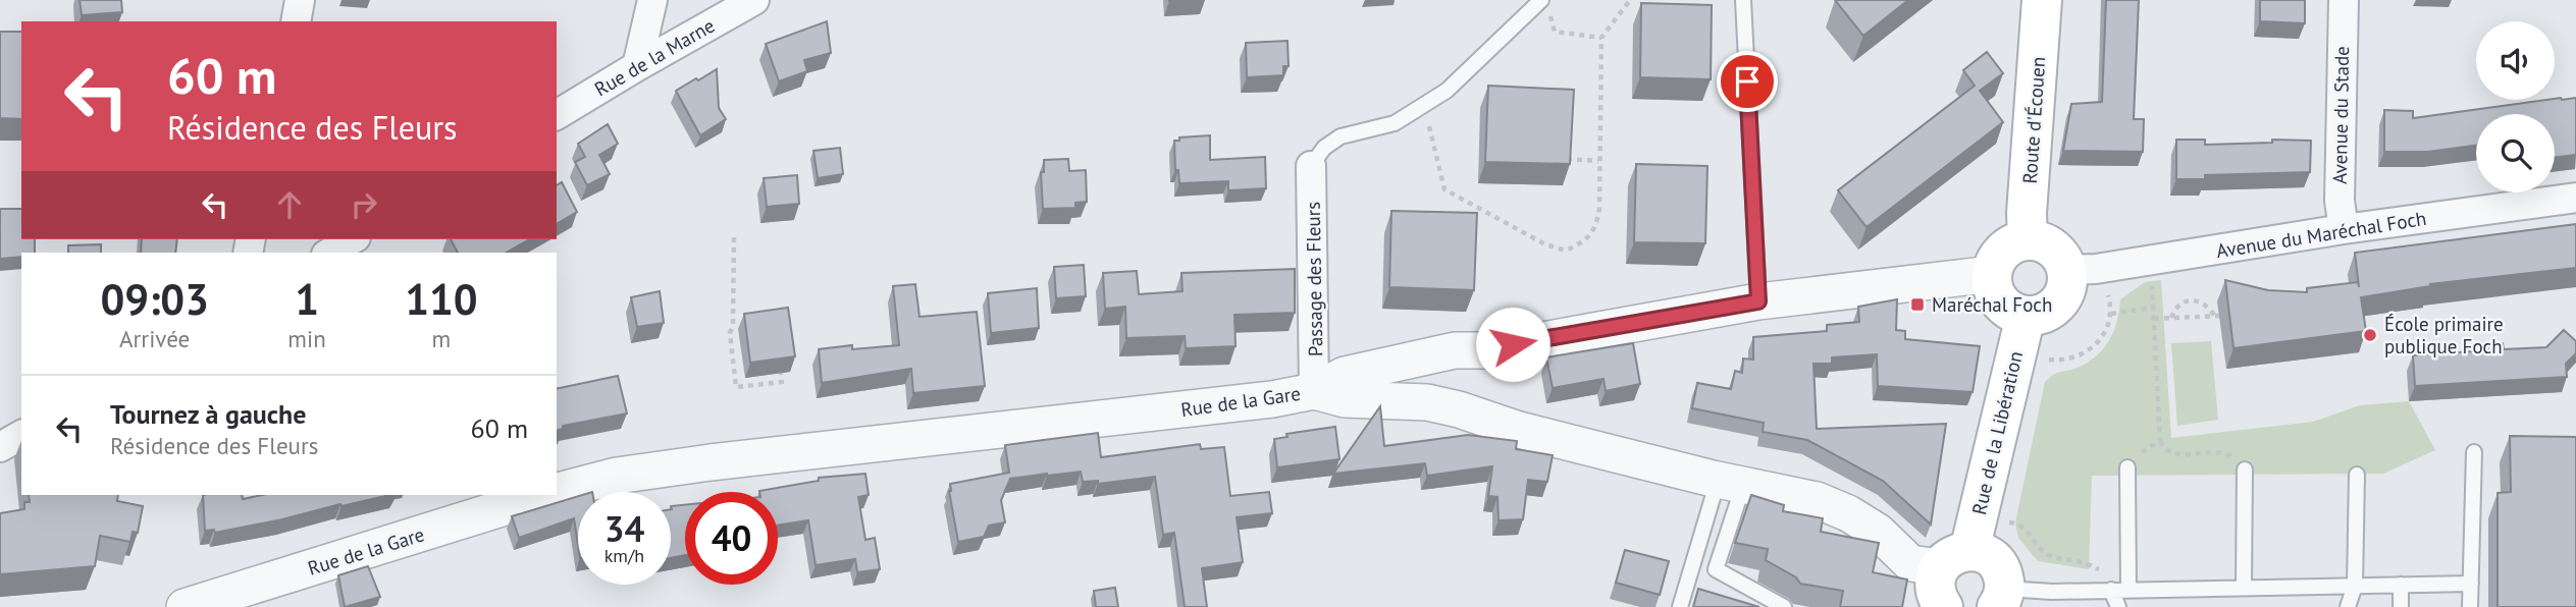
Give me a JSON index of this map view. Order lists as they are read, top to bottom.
{
  "streets": {
    "main road": ["Route d'Écouen", "Rue de la Libération"],
    "street": [
      "Rue de la Marne",
      "Avenue du Stade",
      "Avenue du Maréchal Foch",
      "Passage des Fleurs",
      "Rue de la Gare"
    ]
  },
  "crossings": [
    ["Avenue du Stade", "Avenue du Maréchal Foch"],
    ["Passage des Fleurs", "Rue de la Gare"],
    ["Rue de la Gare", "Rue de la Libération"]
  ],
  "places": {
    "transit": ["Maréchal Foch"],
    "other": ["École primaire publique Foch"]
  },
  "page": {
    "turn": ["60 m", "Résidence des Fleurs"],
    "eta": [
      "09:03",
      "Arrivée",
      "1",
      "min",
      "110",
      "m"
    ],
    "list": [
      {
        "name": "Tournez à gauche",
        "note": "Résidence des Fleurs",
        "value": "60 m"
      }
    ],
    "speed": "34 km/h",
    "limit": "40"
  }
}
